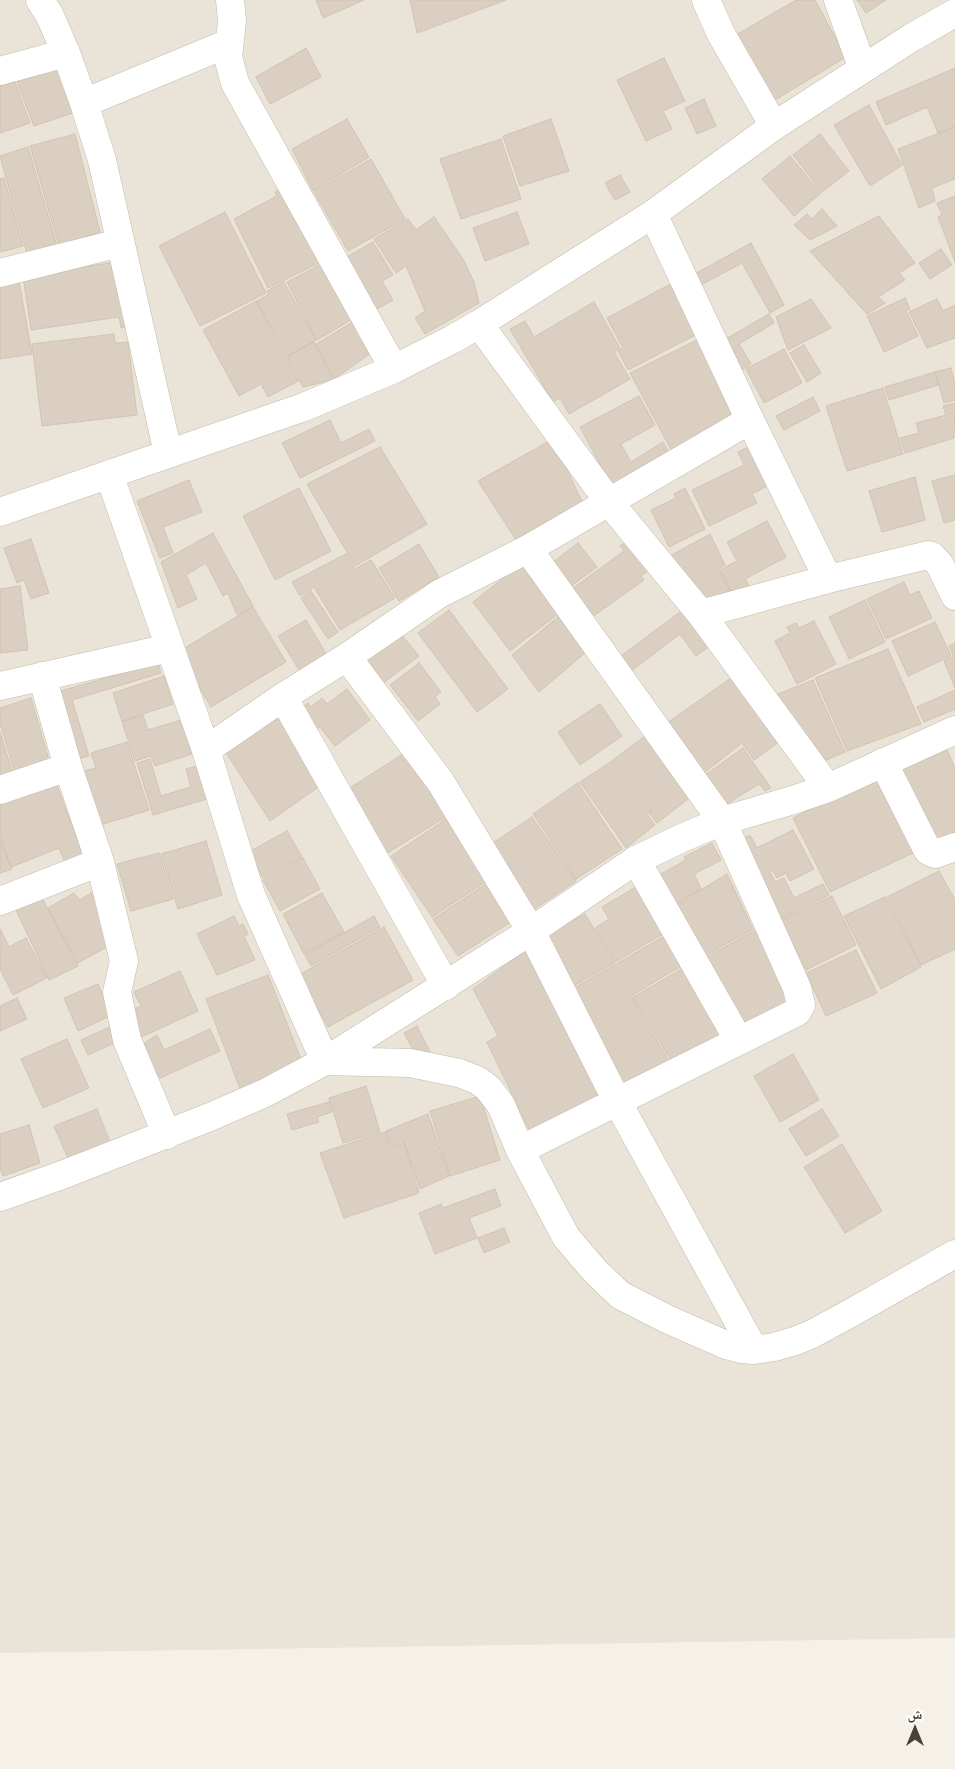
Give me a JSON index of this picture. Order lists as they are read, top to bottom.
{
  "north": "top"
}
